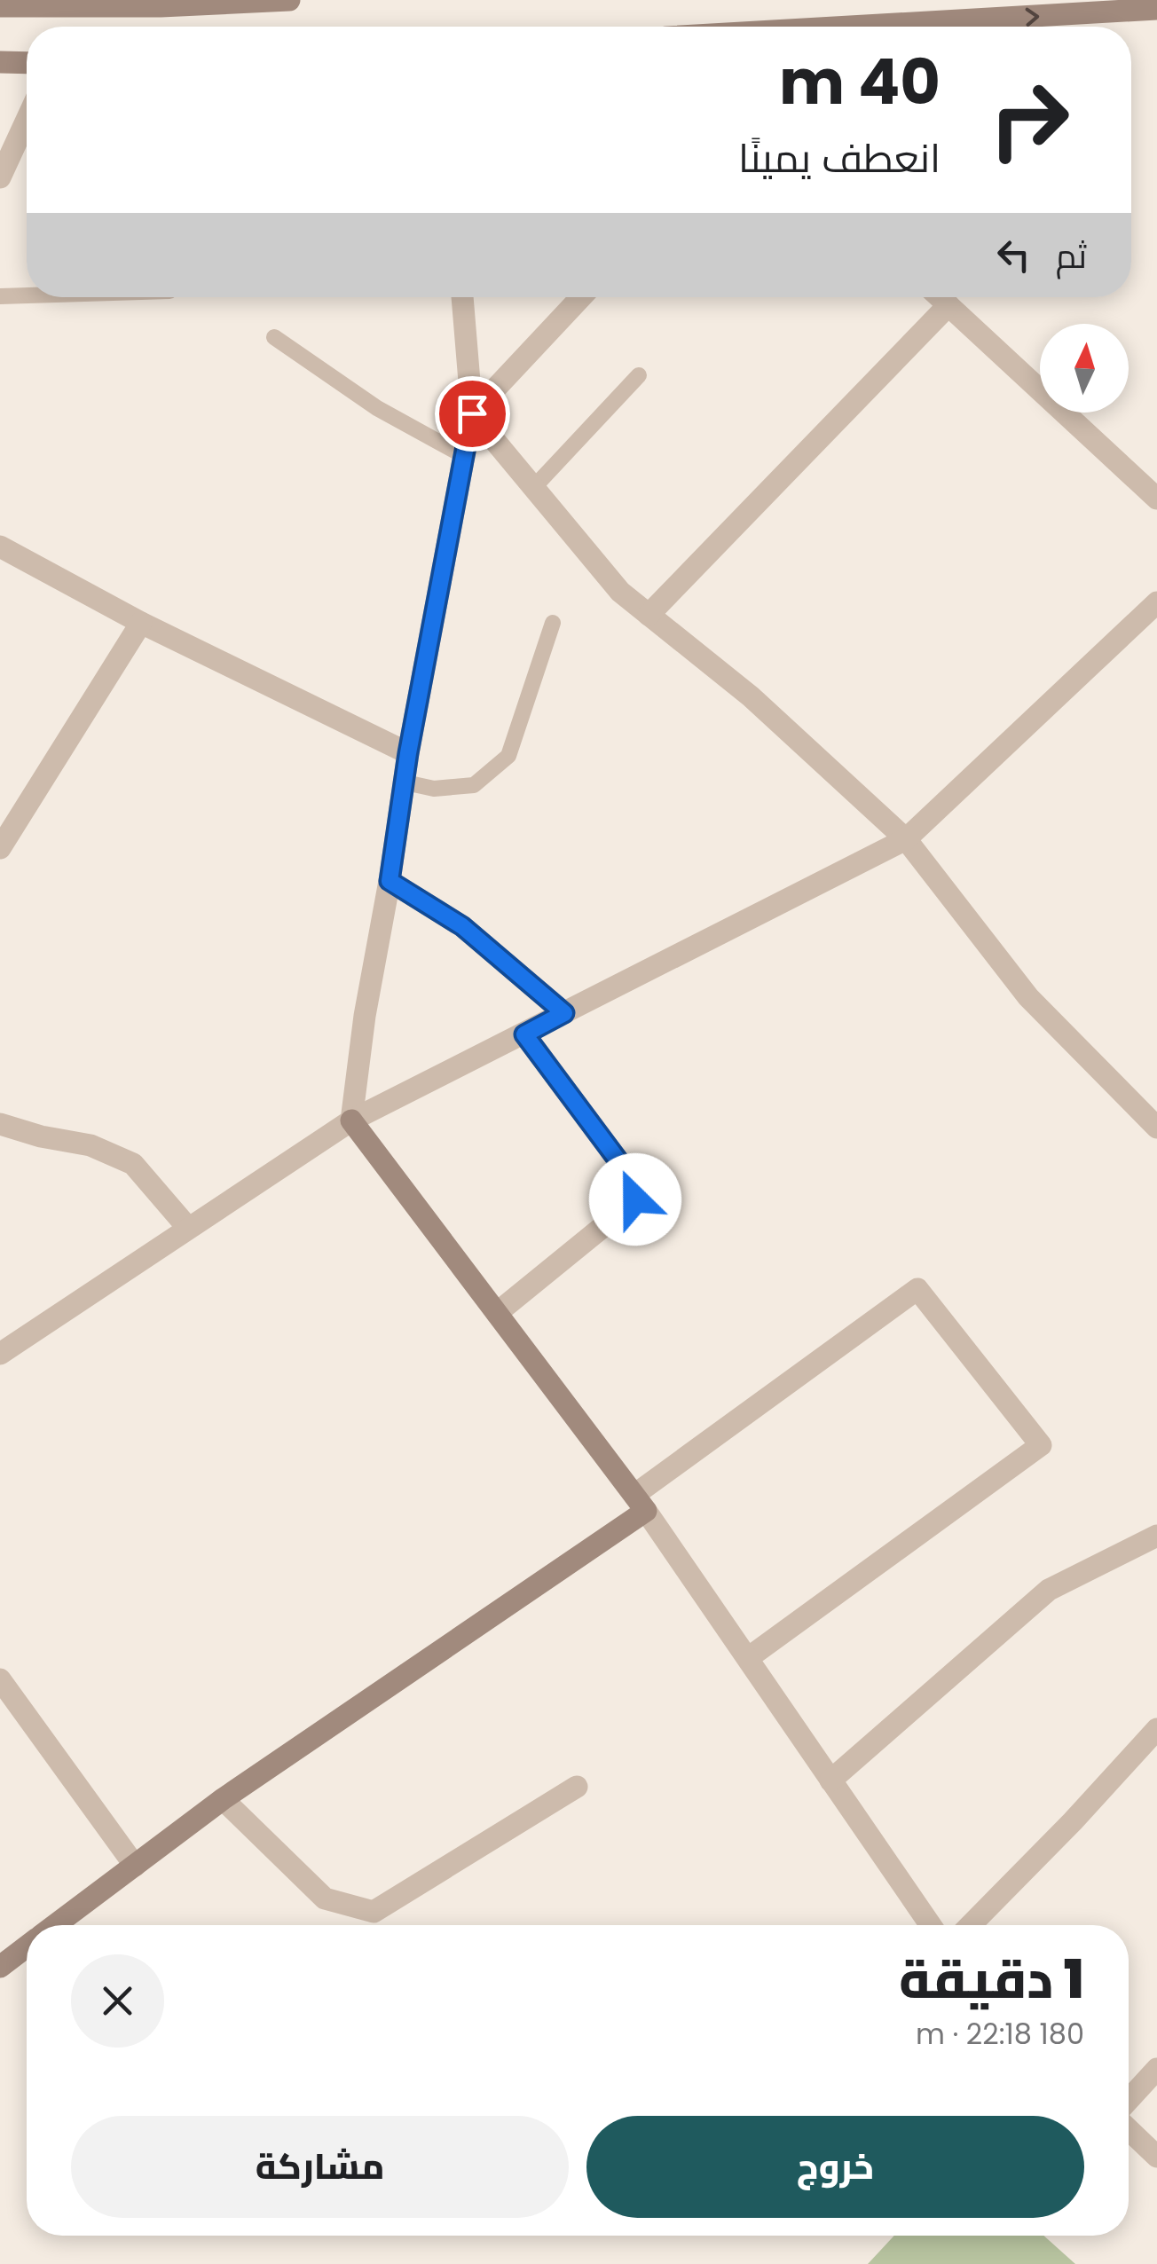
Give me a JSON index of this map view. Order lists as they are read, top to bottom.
{
  "north": "top",
  "page": {
    "turn": ["40 m", "انعطف يمينًا"],
    "then": "ثم",
    "heading": ["1 دقيقة", "180 m · 22:18"],
    "buttons": ["خروج", "مشاركة"]
  }
}
